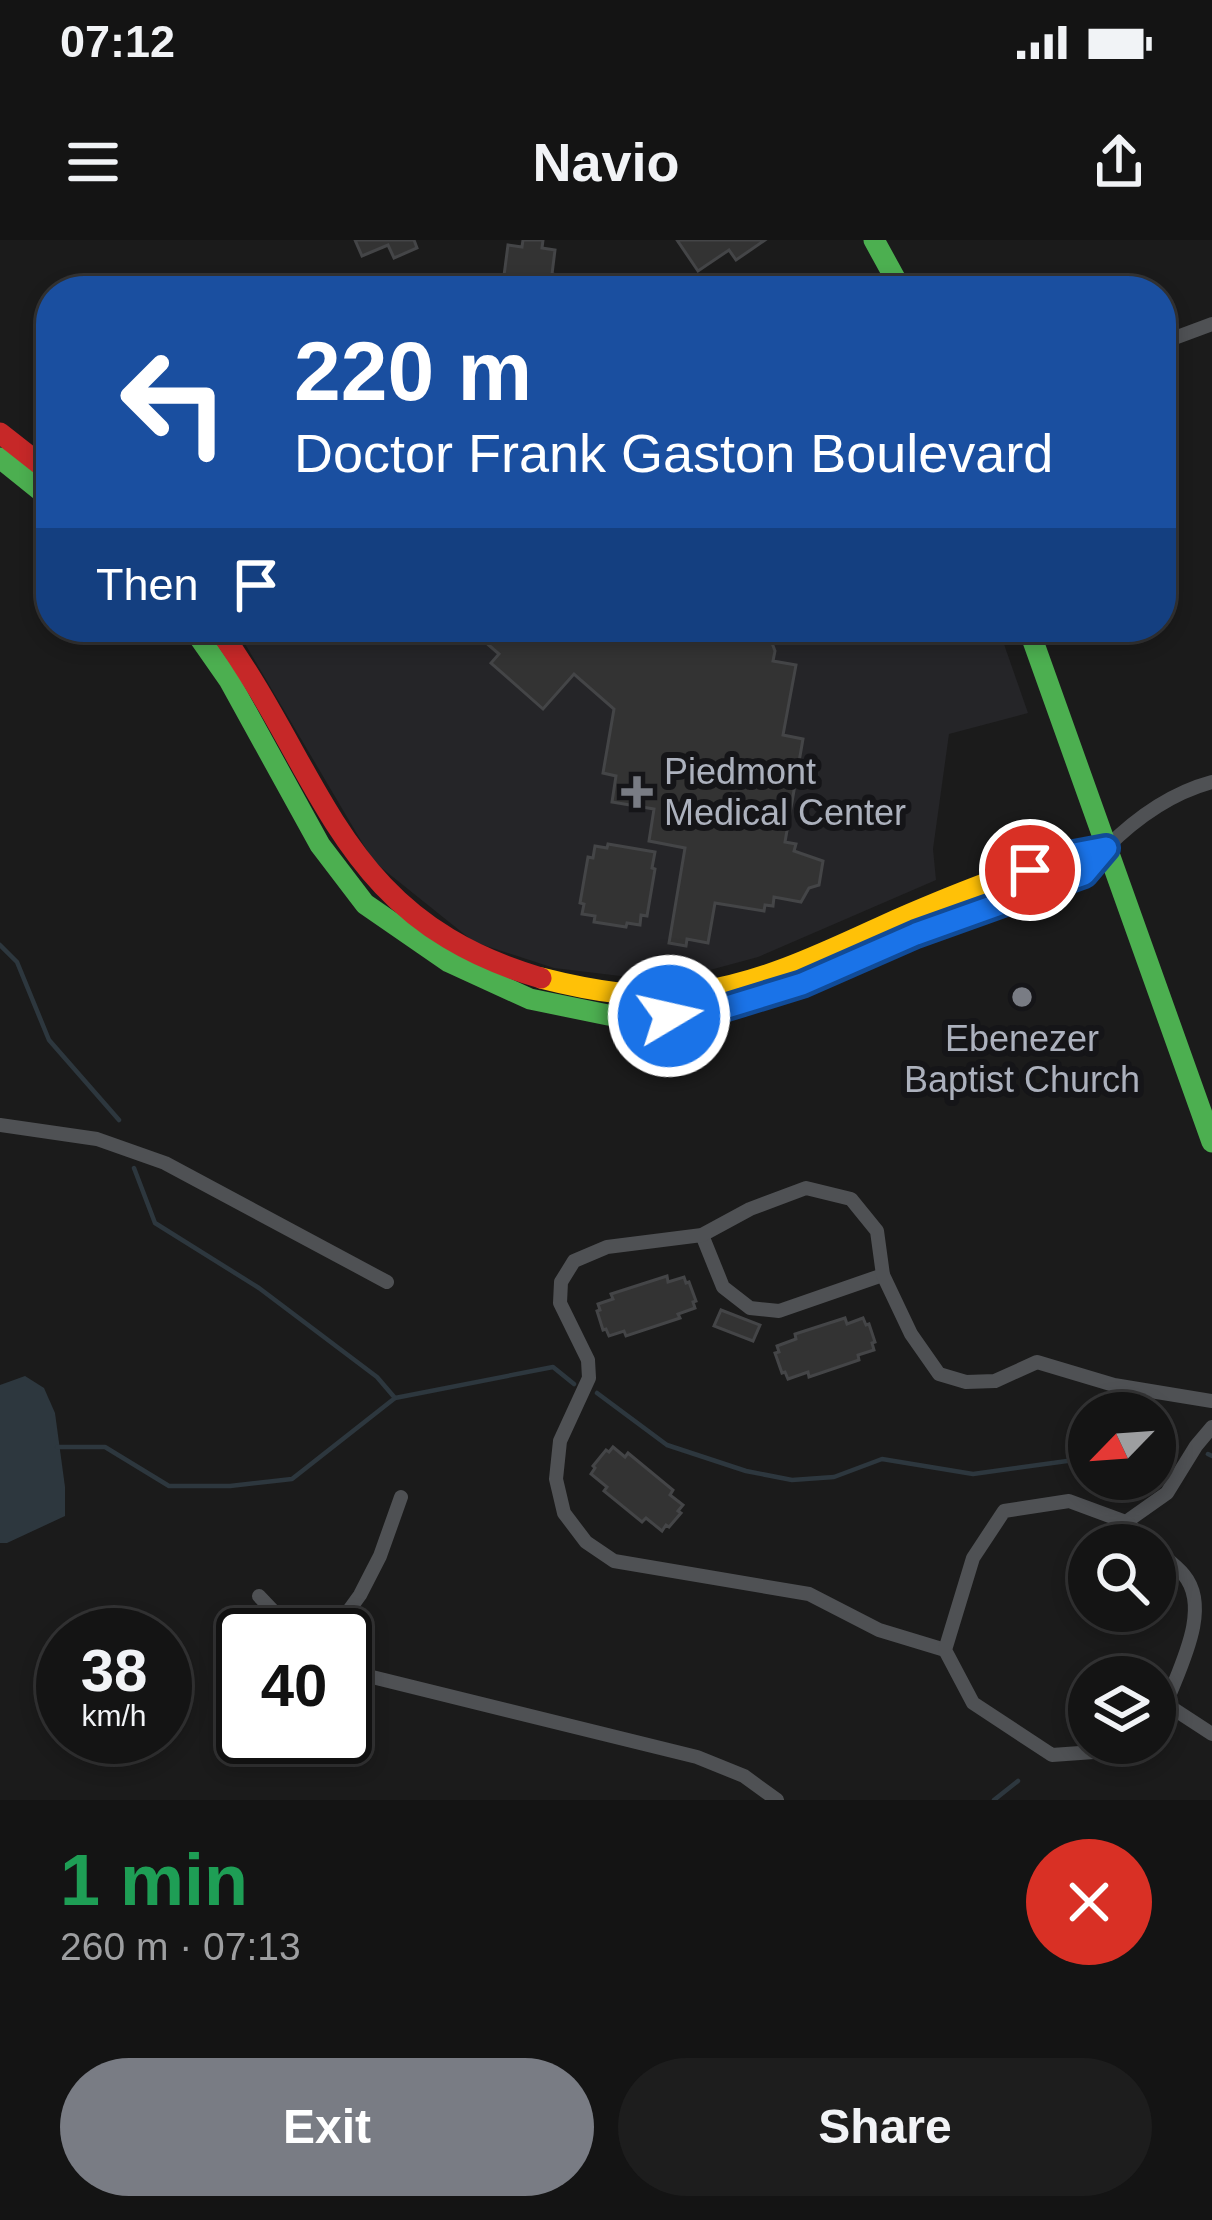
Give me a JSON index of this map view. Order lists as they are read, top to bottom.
{
  "places": {
    "health": ["Piedmont Medical Center"],
    "other": ["Ebenezer Baptist Church"]
  },
  "north": "bottom left",
  "page": {
    "status": "07:12",
    "header": "Navio",
    "turn": ["220 m", "Doctor Frank Gaston Boulevard"],
    "then": "Then",
    "speed": "38 km/h",
    "limit": "40",
    "heading": ["1 min", "260 m · 07:13"],
    "buttons": ["Exit", "Share"]
  }
}
